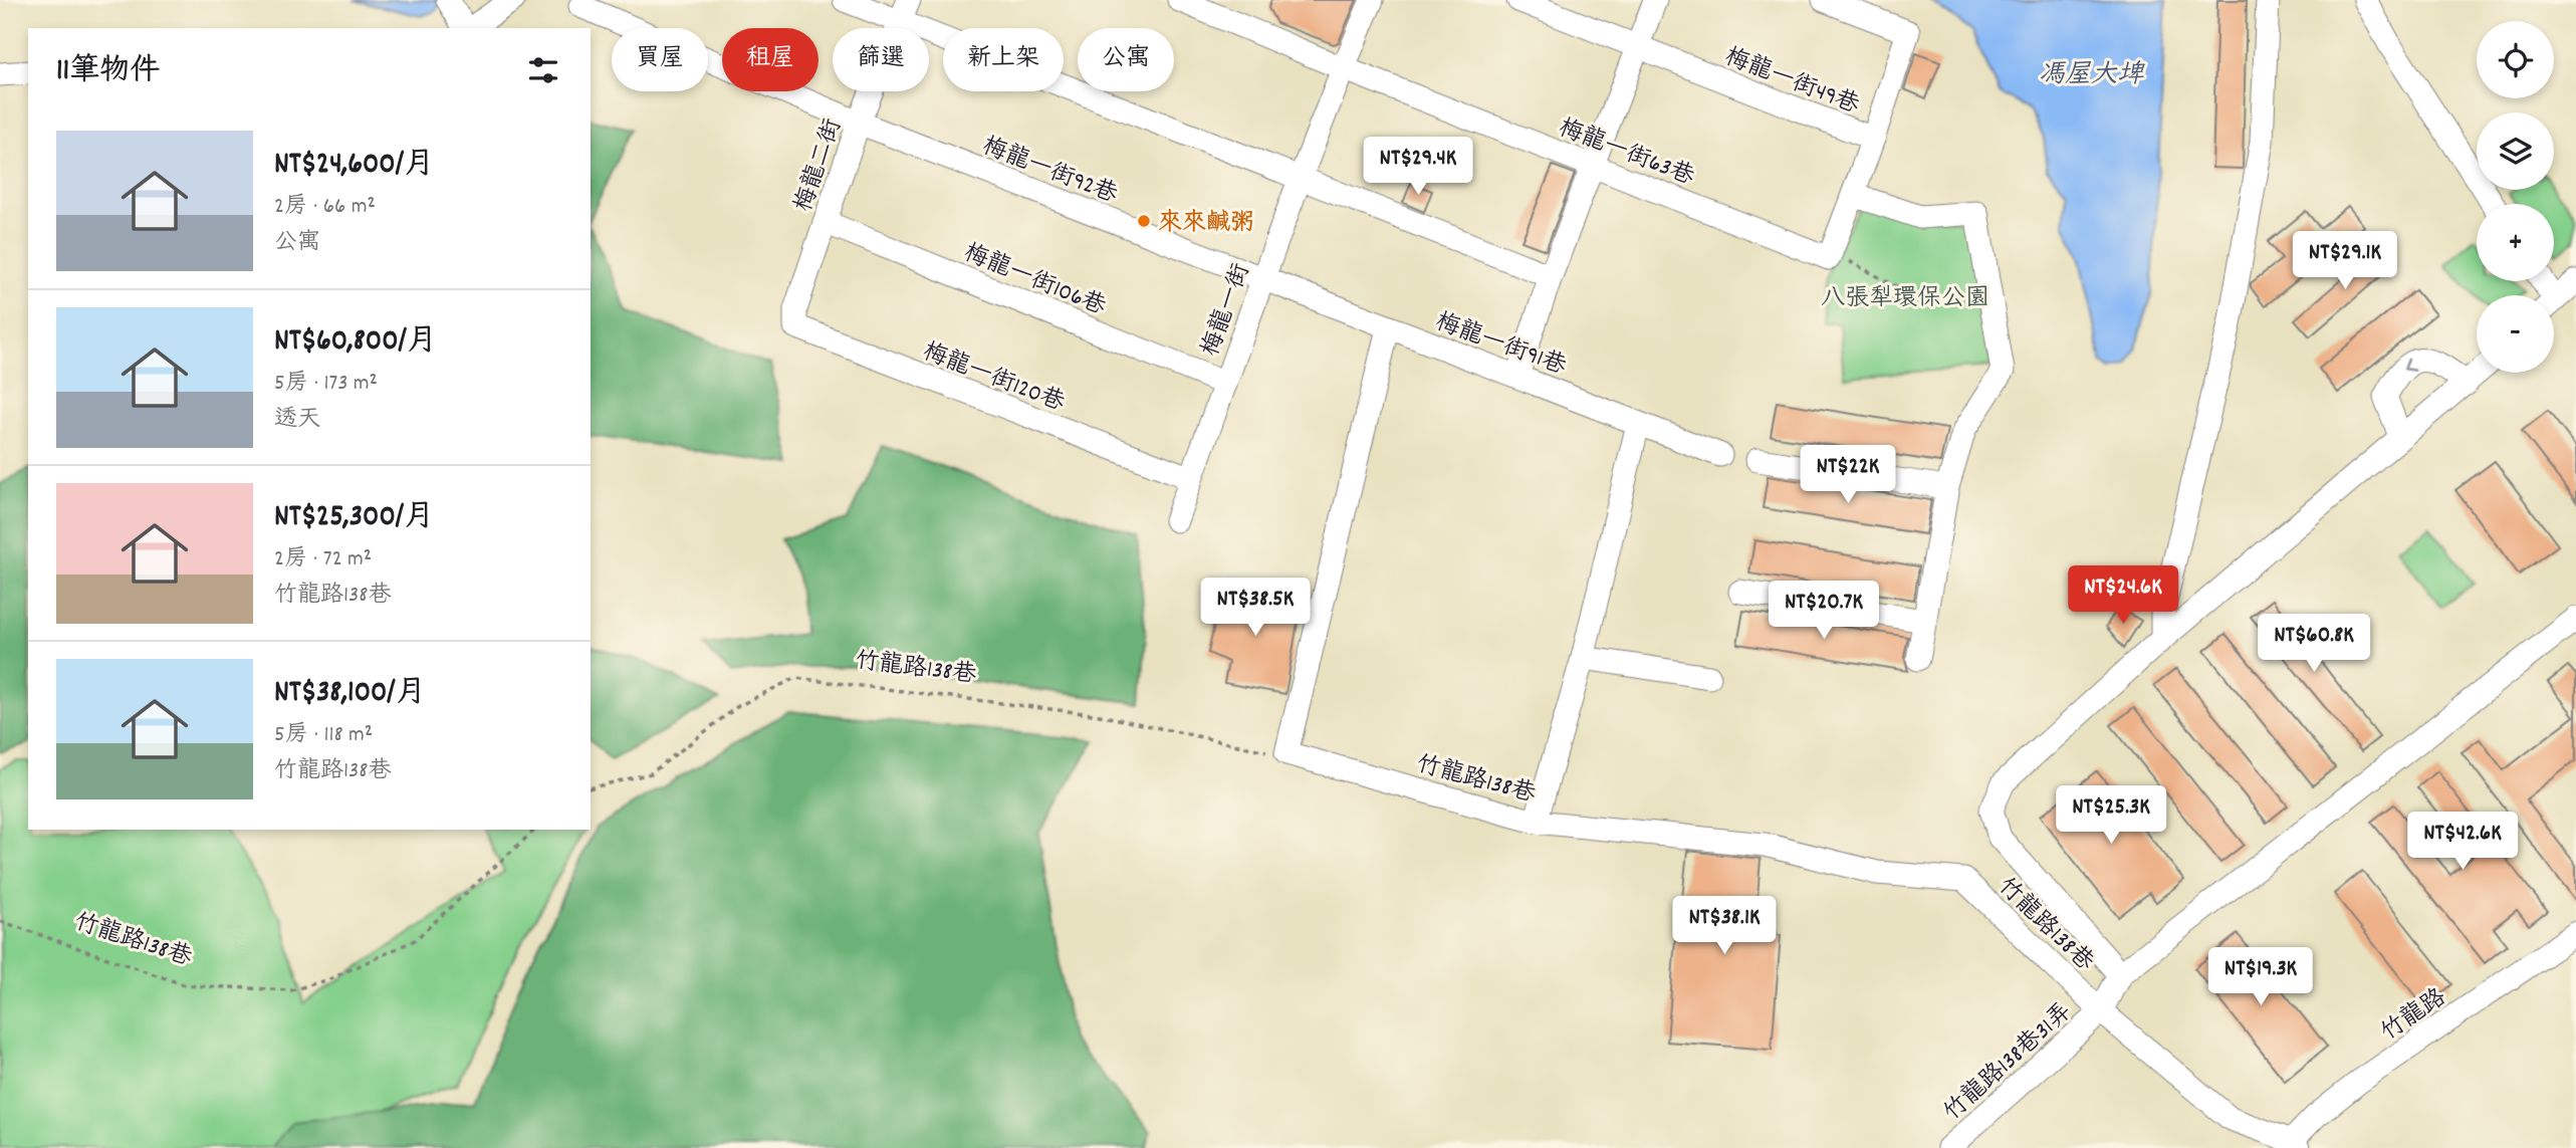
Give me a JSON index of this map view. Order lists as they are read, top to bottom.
{
  "streets": {
    "street": [
      "梅龍一街49巷",
      "梅龍一街63巷",
      "梅龍二街",
      "梅龍一街92巷",
      "梅龍一街106巷",
      "梅龍一街",
      "梅龍一街91巷",
      "梅龍一街120巷",
      "竹龍路138巷",
      "竹龍路",
      "竹龍路138巷31弄"
    ]
  },
  "crossings": [
    ["梅龍一街63巷", "梅龍一街"],
    ["梅龍二街", "梅龍一街92巷"],
    ["梅龍二街", "梅龍一街106巷"],
    ["梅龍二街", "梅龍一街120巷"],
    ["梅龍一街92巷", "梅龍一街"],
    ["梅龍一街92巷", "梅龍一街91巷"],
    ["梅龍一街106巷", "梅龍一街"],
    ["梅龍一街", "梅龍一街91巷"],
    ["梅龍一街", "梅龍一街120巷"],
    ["竹龍路138巷", "竹龍路"],
    ["竹龍路138巷", "竹龍路138巷31弄"]
  ],
  "water": ["馮屋大埤"],
  "parks": ["八張犁環保公園"],
  "places": ["來來鹹粥"],
  "page": {
    "map_buttons": ["+", "−"],
    "chip": [
      "買屋",
      "租屋",
      "篩選",
      "新上架",
      "公寓"
    ],
    "heading": "11筆物件",
    "list": [
      {
        "name": "NT$24,600/月",
        "note": "2房 · 66 m² · 公寓"
      },
      {
        "name": "NT$60,800/月",
        "note": "5房 · 173 m² · 透天"
      },
      {
        "name": "NT$25,300/月",
        "note": "2房 · 72 m² · 竹龍路138巷"
      },
      {
        "name": "NT$38,100/月",
        "note": "5房 · 118 m² · 竹龍路138巷"
      }
    ],
    "price": [
      "NT$29.4K",
      "NT$29.1K",
      "NT$22K",
      "NT$24.6K",
      "NT$38.5K",
      "NT$20.7K",
      "NT$60.8K",
      "NT$25.3K",
      "NT$42.6K",
      "NT$38.1K",
      "NT$19.3K"
    ]
  }
}
